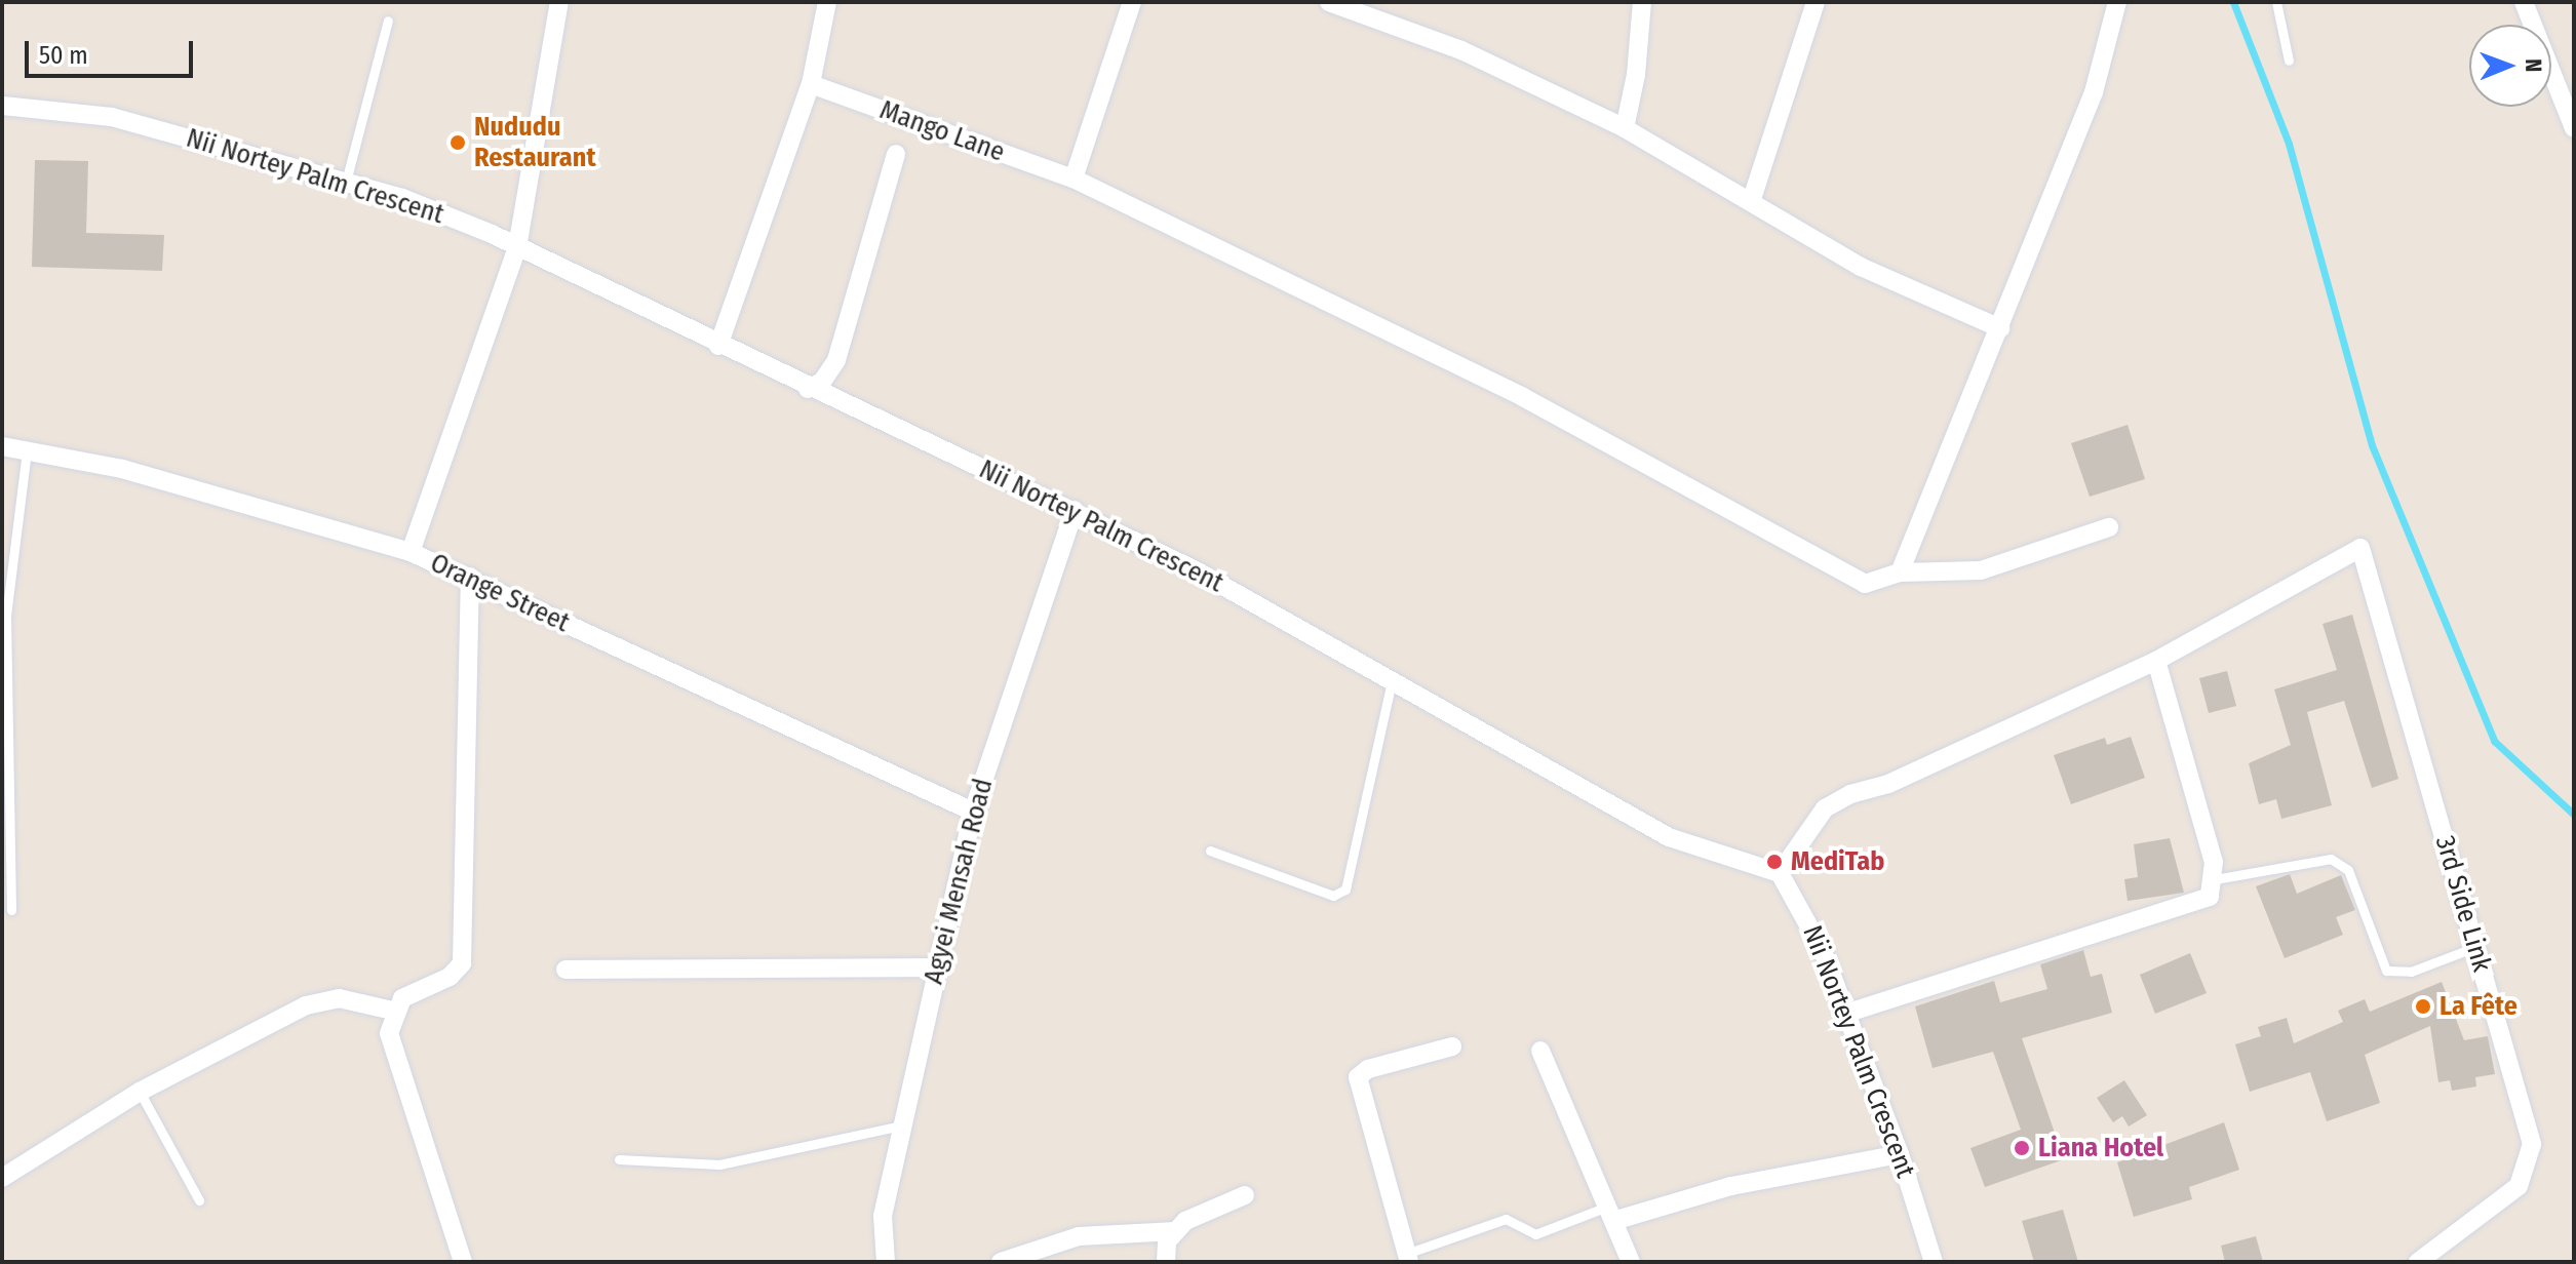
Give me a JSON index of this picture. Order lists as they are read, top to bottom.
{
  "streets": {
    "street": [
      "Mango Lane",
      "Nii Nortey Palm Crescent",
      "Orange Street",
      "Agyei Mensah Road",
      "3rd Side Link"
    ]
  },
  "crossings": [
    ["Nii Nortey Palm Crescent", "Agyei Mensah Road"],
    ["Orange Street", "Agyei Mensah Road"]
  ],
  "places": [
    "Nududu Restaurant",
    "MediTab",
    "La Fête",
    "Liana Hotel"
  ],
  "scale_bar": "50 m",
  "north": "right"
}
